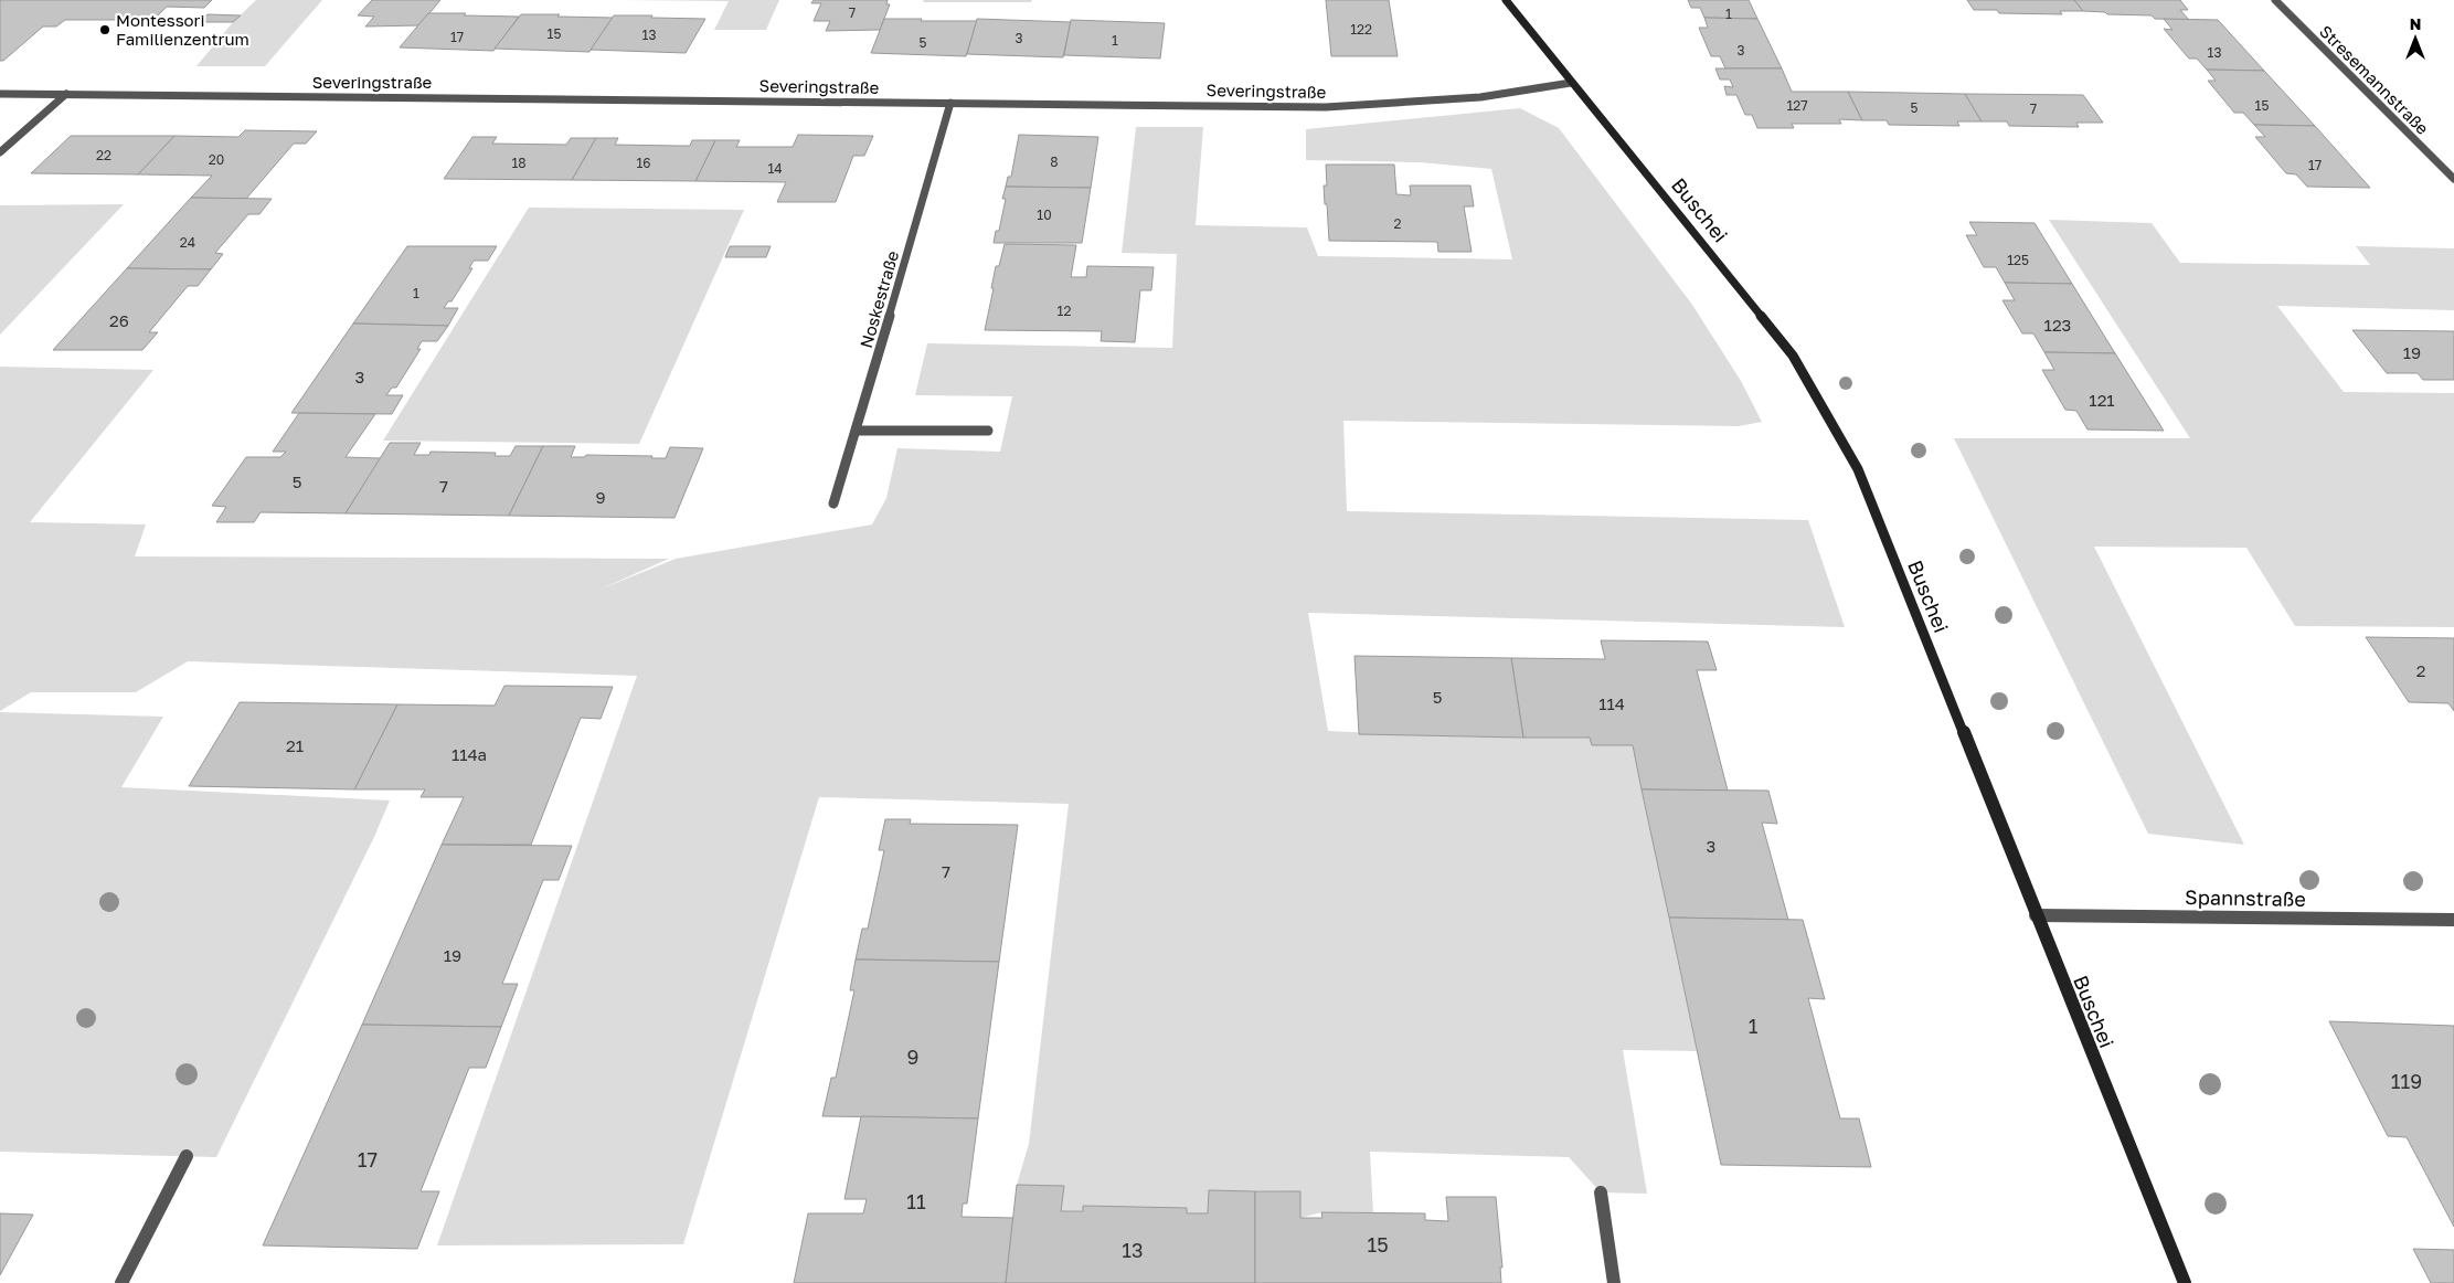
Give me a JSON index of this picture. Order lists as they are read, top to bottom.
{
  "streets": {
    "street": [
      "Stresemannstraße",
      "Severingstraße",
      "Buschei",
      "Noskestraße",
      "Spannstraße"
    ]
  },
  "crossings": [
    ["Severingstraße", "Buschei"],
    ["Severingstraße", "Noskestraße"],
    ["Buschei", "Spannstraße"]
  ],
  "places": ["Montessori Familienzentrum"],
  "house_numbers": [
    "7",
    "1",
    "122",
    "15",
    "13",
    "17",
    "3",
    "1",
    "5",
    "3",
    "13",
    "127",
    "15",
    "5",
    "7",
    "22",
    "20",
    "8",
    "18",
    "16",
    "17",
    "14",
    "10",
    "2",
    "24",
    "125",
    "1",
    "12",
    "26",
    "123",
    "19",
    "3",
    "121",
    "5",
    "7",
    "9",
    "2",
    "5",
    "114",
    "21",
    "114a",
    "3",
    "7",
    "19",
    "1",
    "9",
    "119",
    "17",
    "11",
    "15",
    "13"
  ],
  "north": "top"
}
